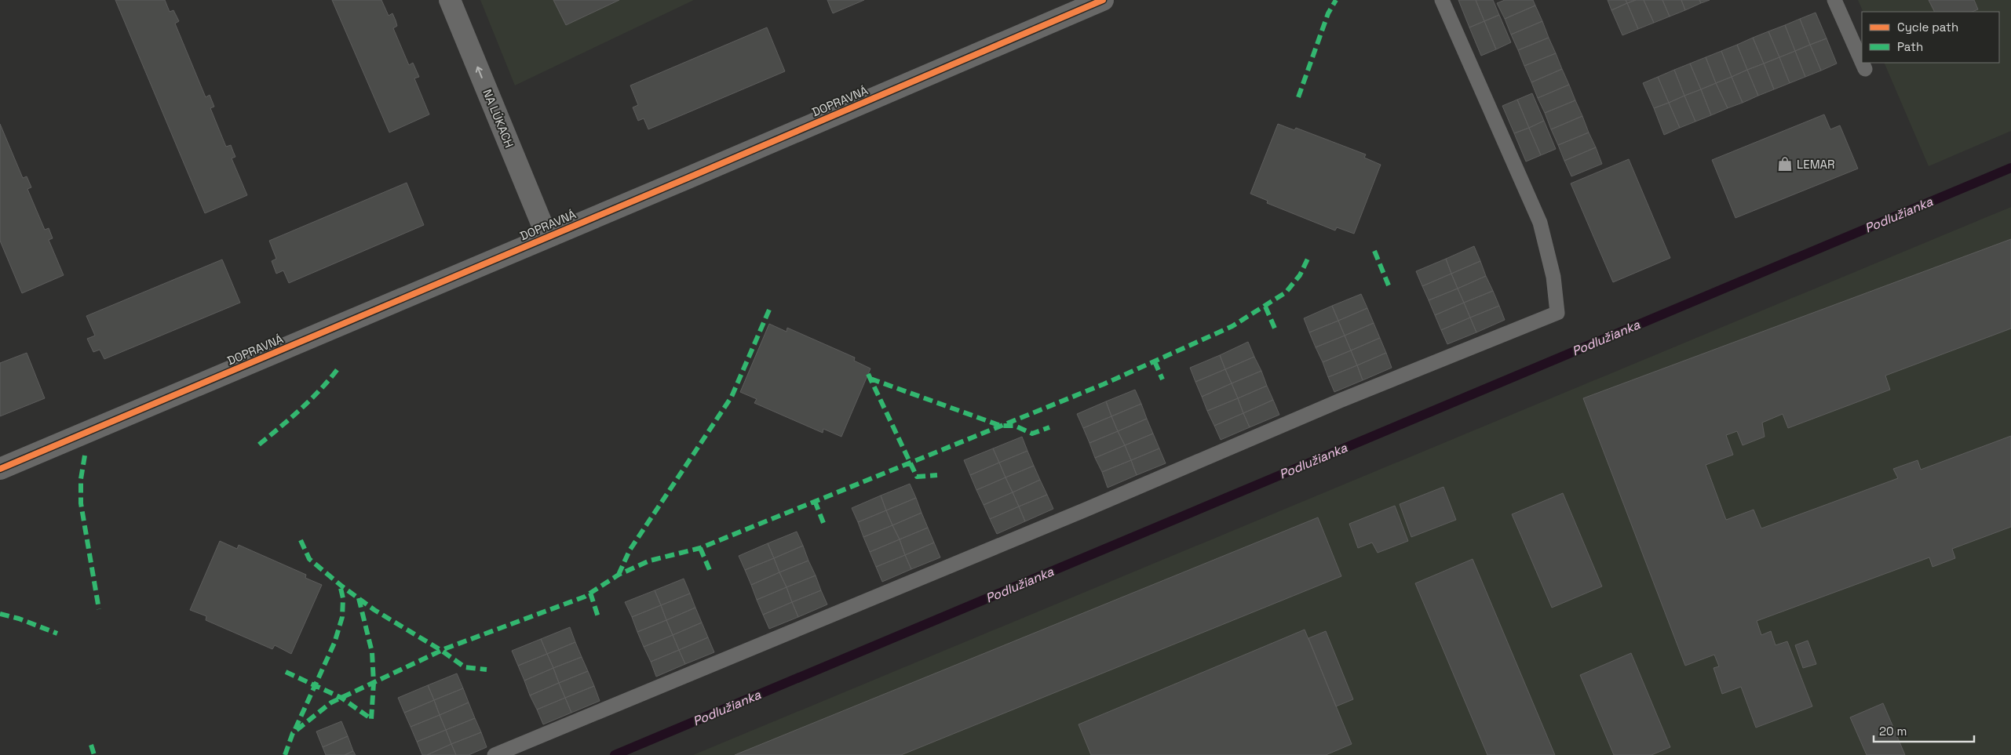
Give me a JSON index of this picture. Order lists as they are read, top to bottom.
{
  "streets": {
    "street": ["DOPRAVNÁ", "NA LÚKACH"]
  },
  "crossings": [
    ["DOPRAVNÁ", "NA LÚKACH"]
  ],
  "one_way": ["NA LÚKACH"],
  "water": ["Podlužianka"],
  "places": {
    "shop": ["LEMAR"]
  },
  "legend": ["Cycle path", "Path"],
  "scale_bar": "20 m"
}
